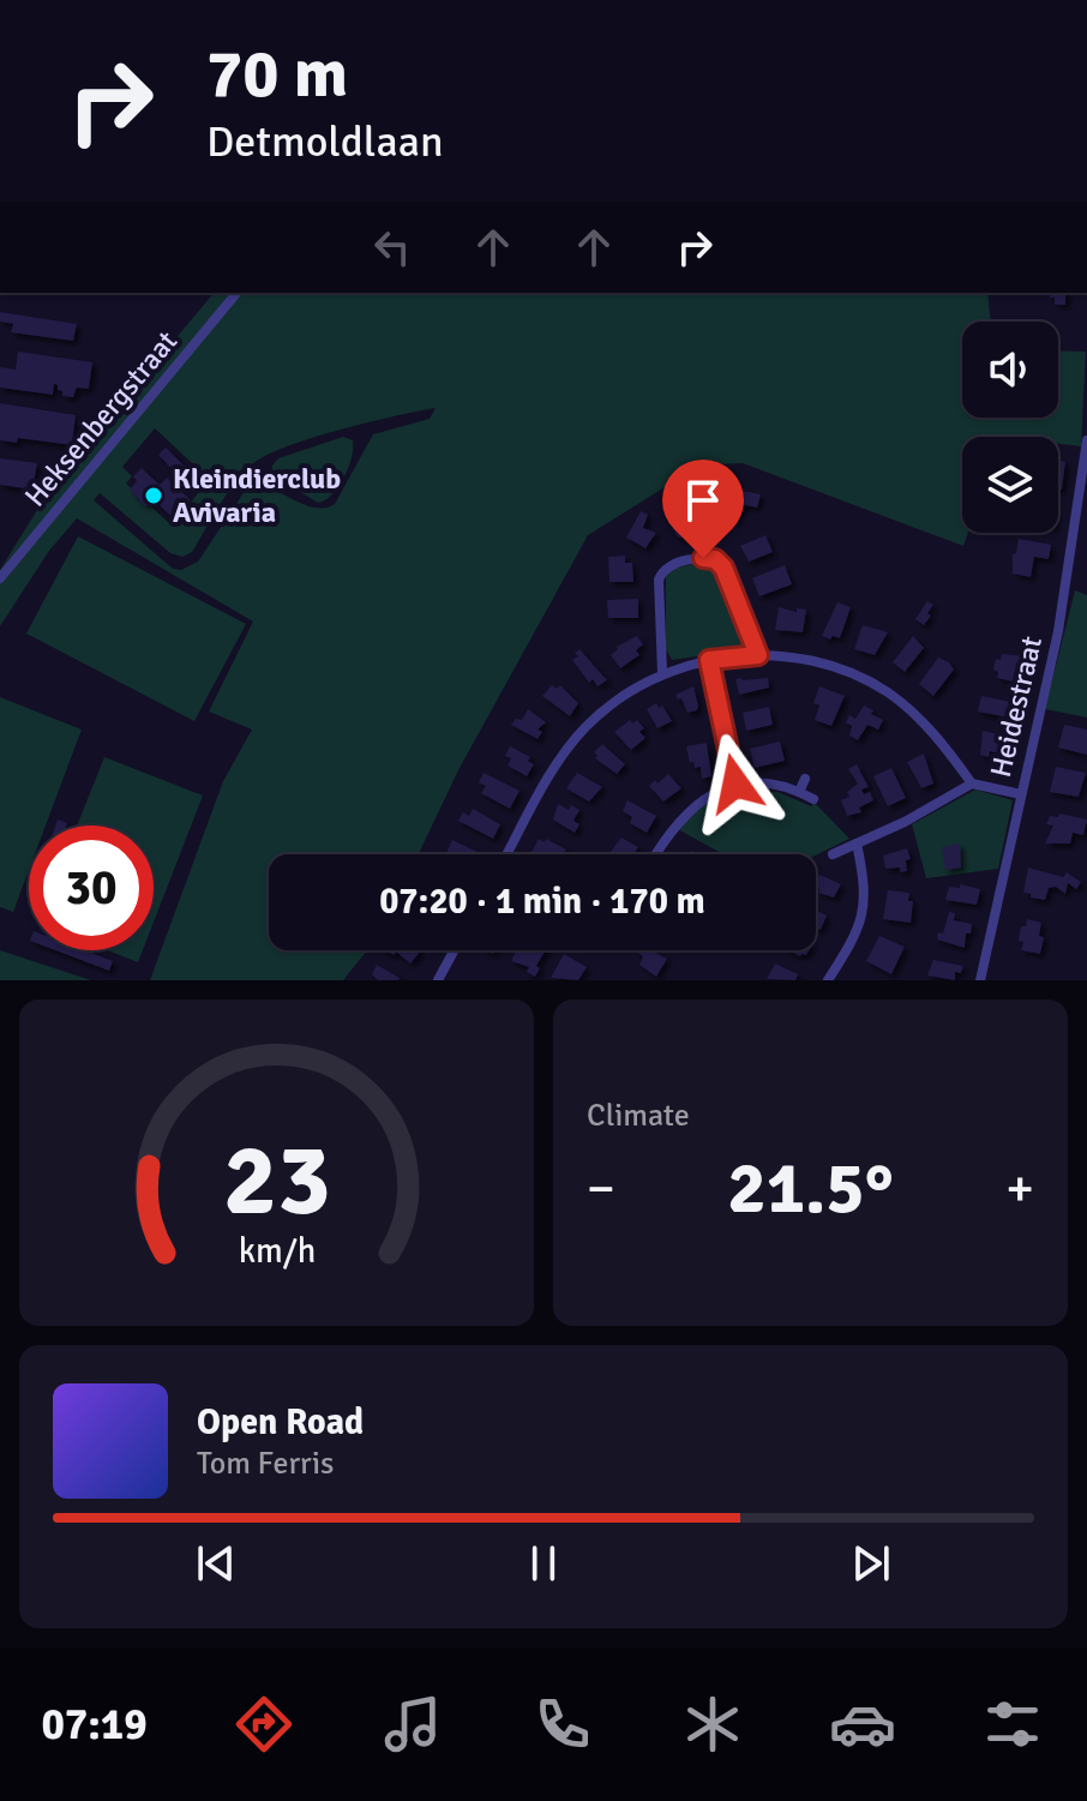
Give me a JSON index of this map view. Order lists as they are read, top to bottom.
{
  "streets": {
    "street": ["Heksenbergstraat", "Heidestraat"]
  },
  "places": ["Kleindierclub Avivaria"],
  "page": {
    "turn": ["70 m", "Detmoldlaan"],
    "limit": "30",
    "trip": "07:20 · 1 min · 170 m",
    "tile": "Climate",
    "heat": ["−", "21.5°", "+"],
    "song": ["Open Road", "Tom Ferris"],
    "tabs": "07:19",
    "gauge": ["23", "km/h"]
  }
}
